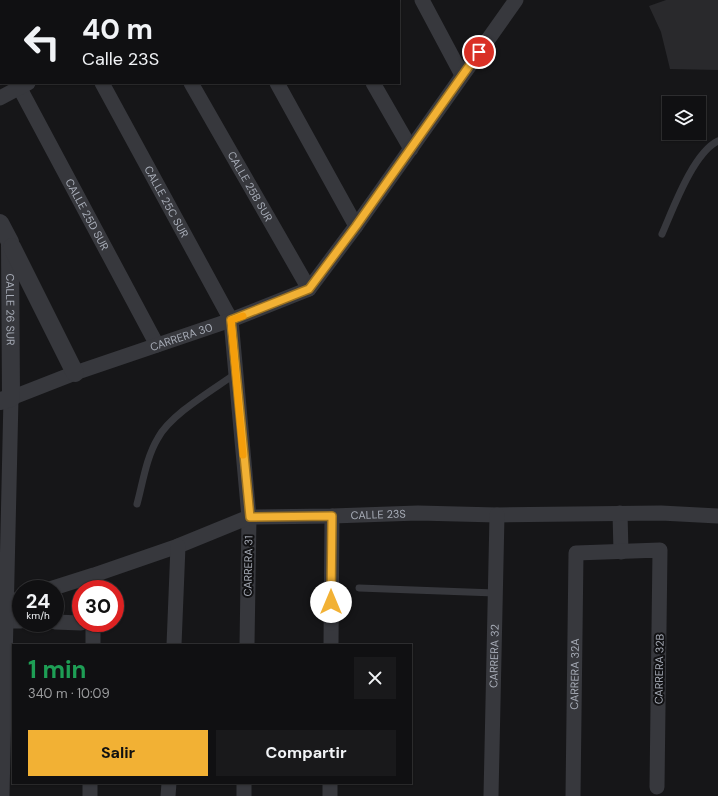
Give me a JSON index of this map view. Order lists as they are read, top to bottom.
{
  "streets": {
    "street": [
      "CALLE 25B SUR",
      "CALLE 25C SUR",
      "CALLE 25D SUR",
      "CALLE 26 SUR",
      "CARRERA 30",
      "CALLE 23S",
      "CARRERA 31",
      "CARRERA 32",
      "CARRERA 32B",
      "CARRERA 32A"
    ]
  },
  "crossings": [
    ["CALLE 25B SUR", "CARRERA 30"],
    ["CALLE 25C SUR", "CARRERA 30"],
    ["CALLE 25C SUR", "CARRERA 31"],
    ["CALLE 25D SUR", "CARRERA 30"],
    ["CALLE 26 SUR", "CARRERA 30"],
    ["CARRERA 30", "CARRERA 31"],
    ["CALLE 23S", "CARRERA 31"],
    ["CALLE 23S", "CARRERA 32"],
    ["CARRERA 32B", "CARRERA 32A"]
  ],
  "page": {
    "turn": ["40 m", "Calle 23S"],
    "speed": "24 km/h",
    "limit": "30",
    "heading": ["1 min", "340 m · 10:09"],
    "buttons": ["Salir", "Compartir"]
  }
}
